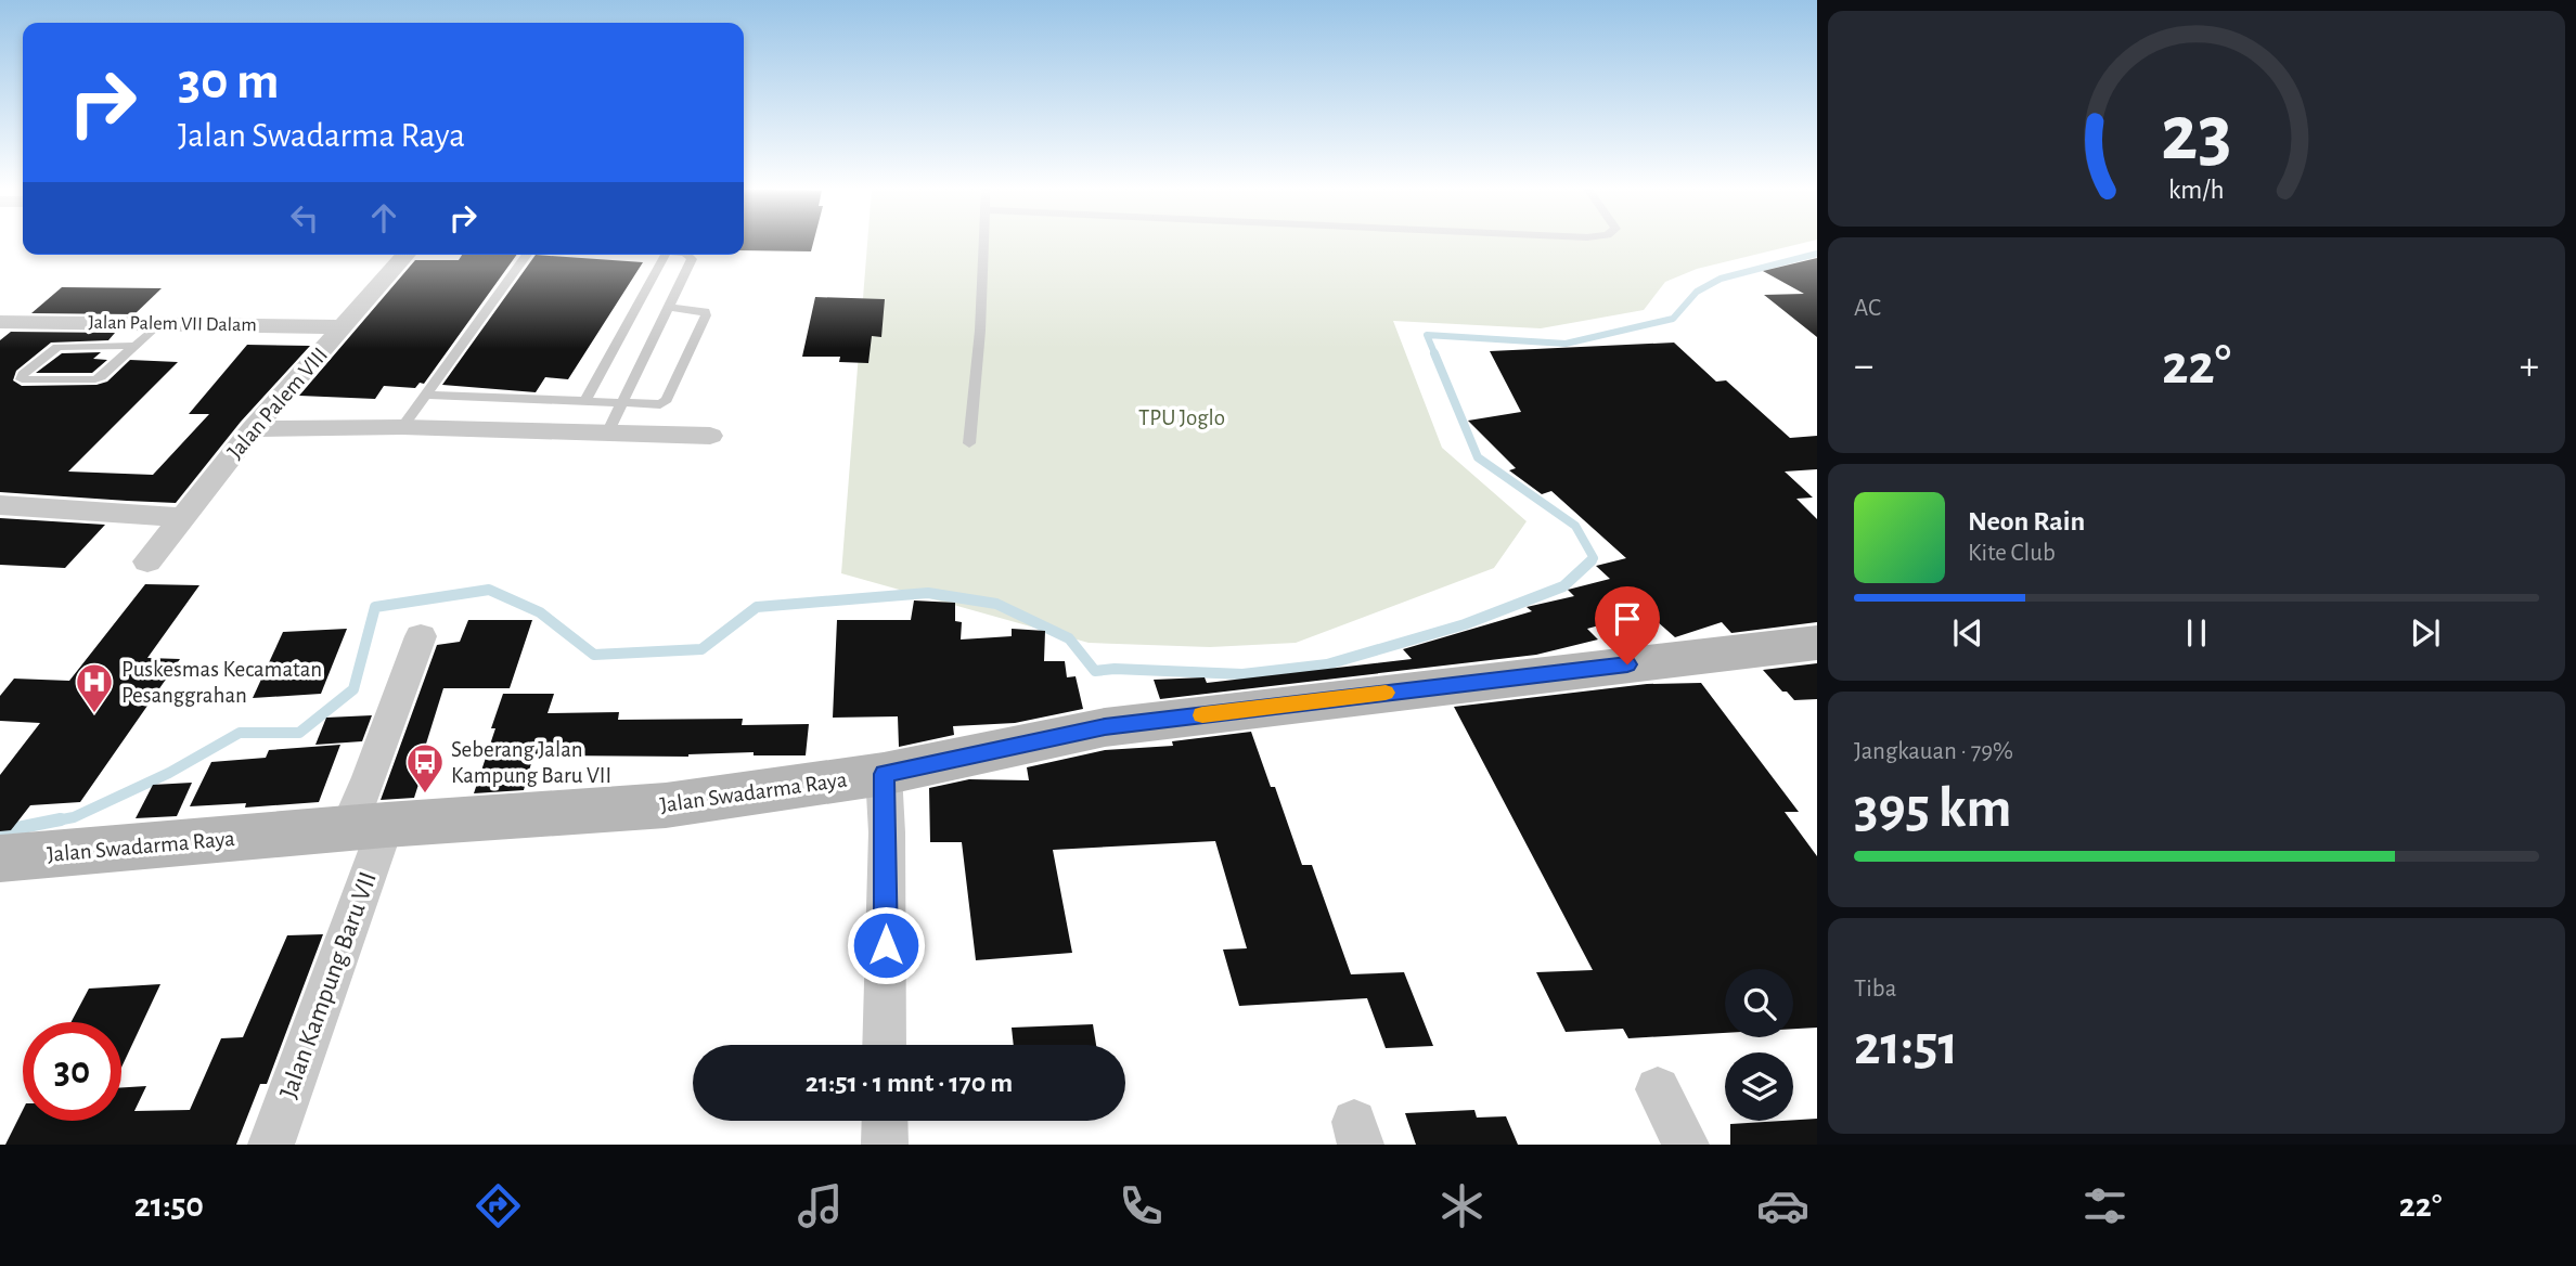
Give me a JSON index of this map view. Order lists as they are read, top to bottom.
{
  "streets": {
    "main road": ["Jalan Swadarma Raya"],
    "street": ["Jalan Palem VII Dalam", "Jalan Palem VIII", "Jalan Kampung Baru VII"]
  },
  "crossings": [
    ["Jalan Palem VII Dalam", "Jalan Palem VIII"],
    ["Jalan Swadarma Raya", "Jalan Kampung Baru VII"]
  ],
  "parks": ["TPU Joglo"],
  "places": {
    "hospital": ["Puskesmas Kecamatan Pesanggrahan"],
    "bus stop": ["Seberang Jalan Kampung Baru VII"]
  },
  "page": {
    "turn": ["30 m", "Jalan Swadarma Raya"],
    "tile": [
      "AC",
      ["Jangkauan · 79%", "395 km"],
      ["Tiba", "21:51"]
    ],
    "heat": ["−", "22°", "+"],
    "song": ["Neon Rain", "Kite Club"],
    "limit": "30",
    "trip": "21:51 · 1 mnt · 170 m",
    "tabs": ["21:50", "22°"],
    "gauge": ["23", "km/h"]
  }
}
